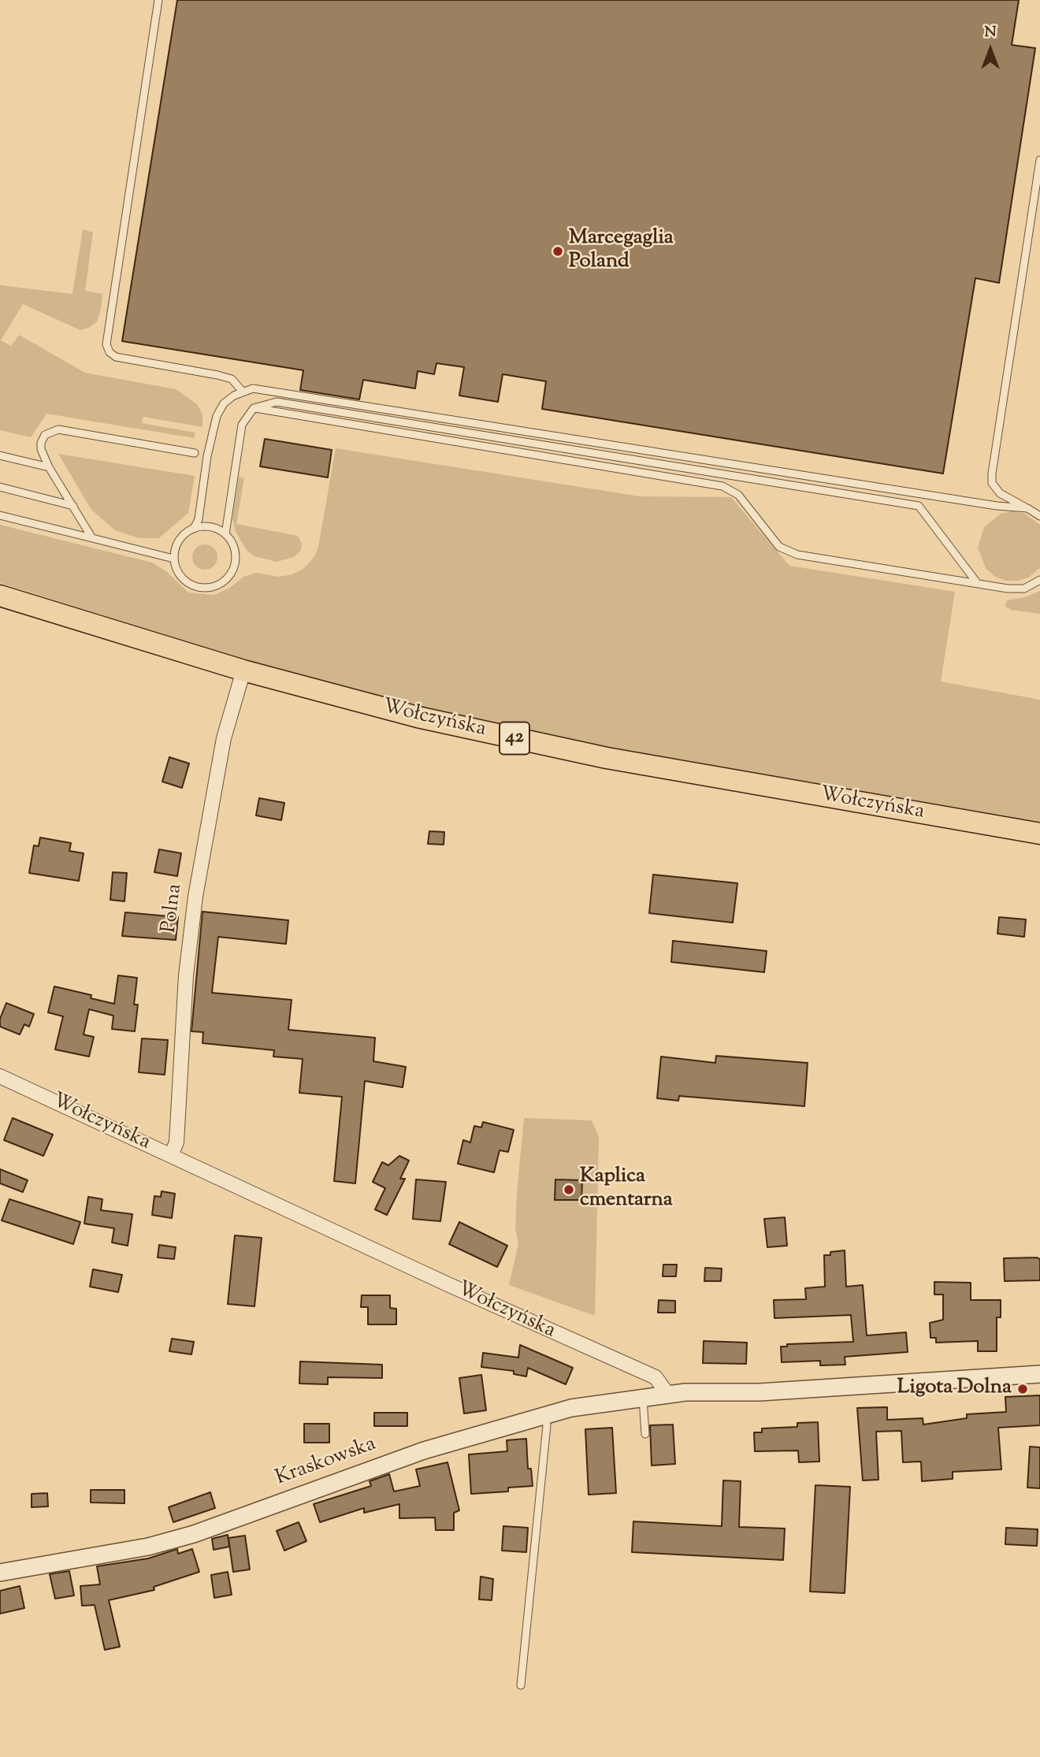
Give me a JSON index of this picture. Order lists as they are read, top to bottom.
{
  "streets": {
    "main road": ["Wołczyńska", "42"],
    "street": ["Polna", "Kraskowska"]
  },
  "crossings": [
    ["Wołczyńska", "Polna"],
    ["Wołczyńska", "Kraskowska"]
  ],
  "places": ["Marcegaglia Poland", "Kaplica cmentarna", "Ligota Dolna"],
  "north": "top"
}
